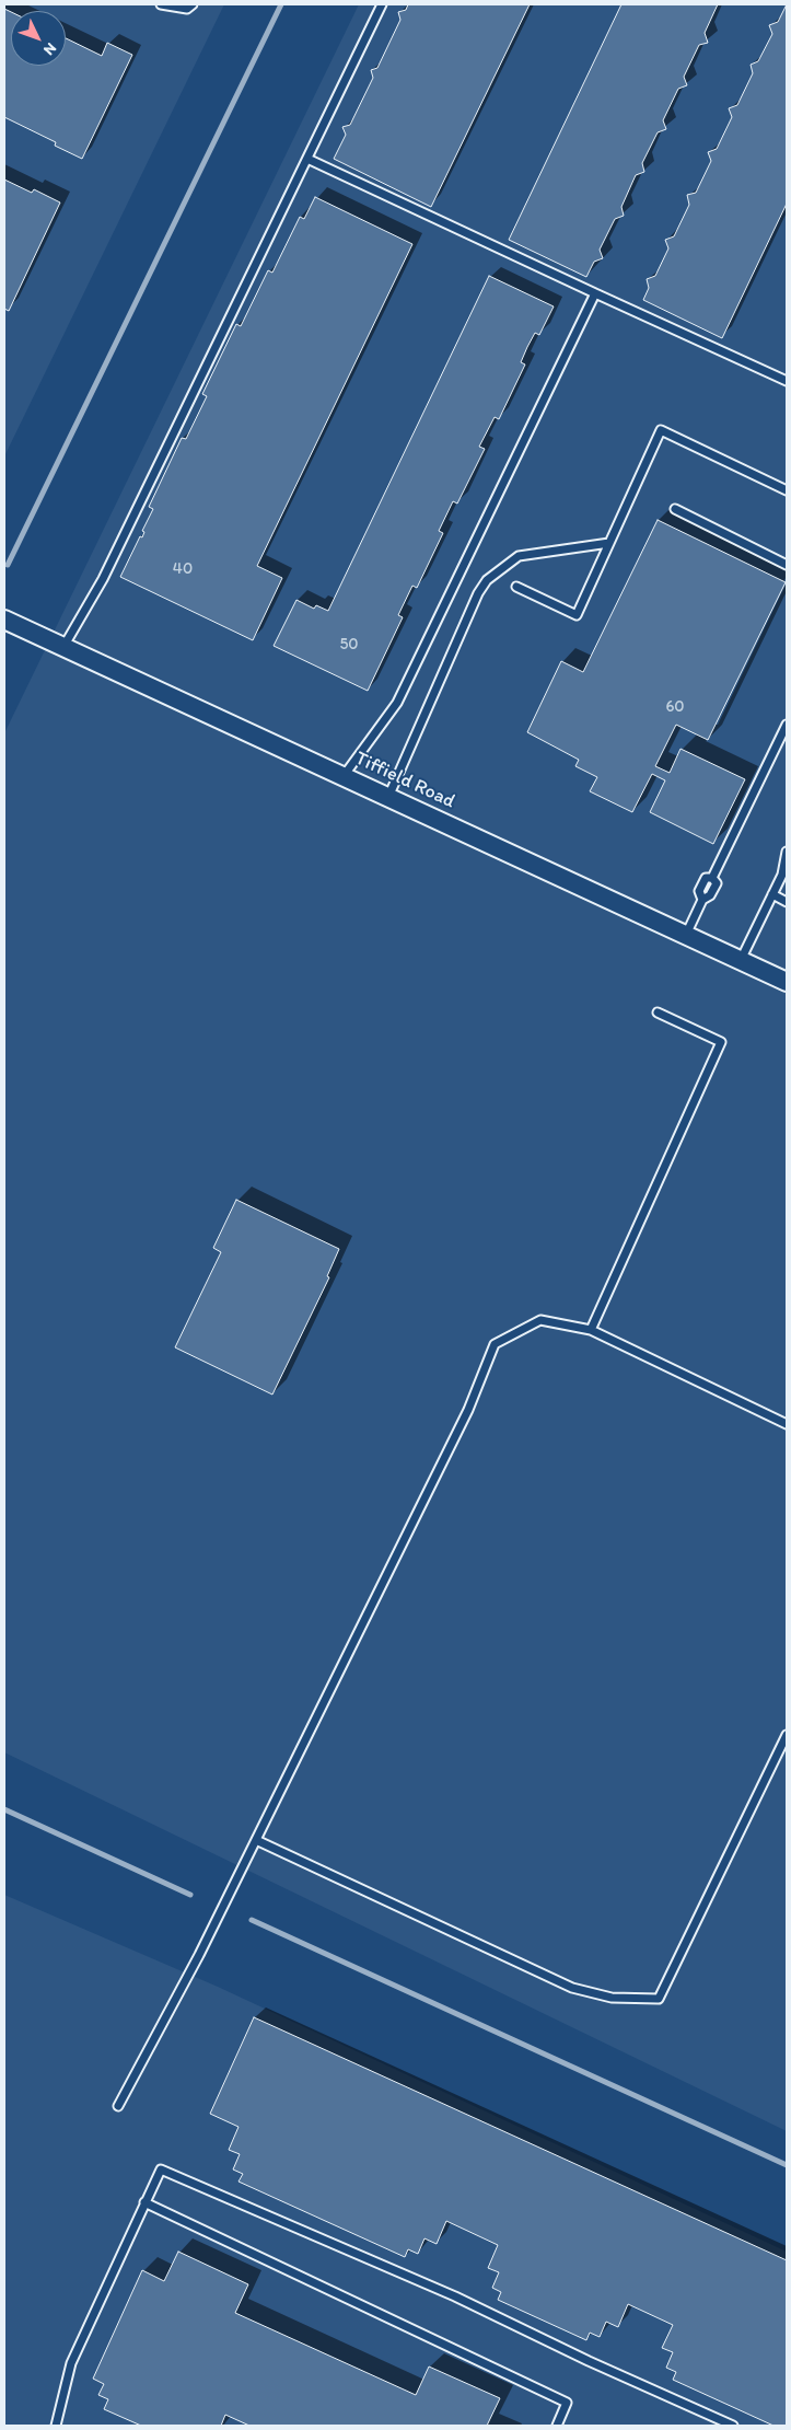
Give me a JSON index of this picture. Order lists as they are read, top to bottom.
{
  "streets": {
    "street": ["Tiffield Road"]
  },
  "house_numbers": ["40", "50", "60"],
  "north": "bottom right"
}
